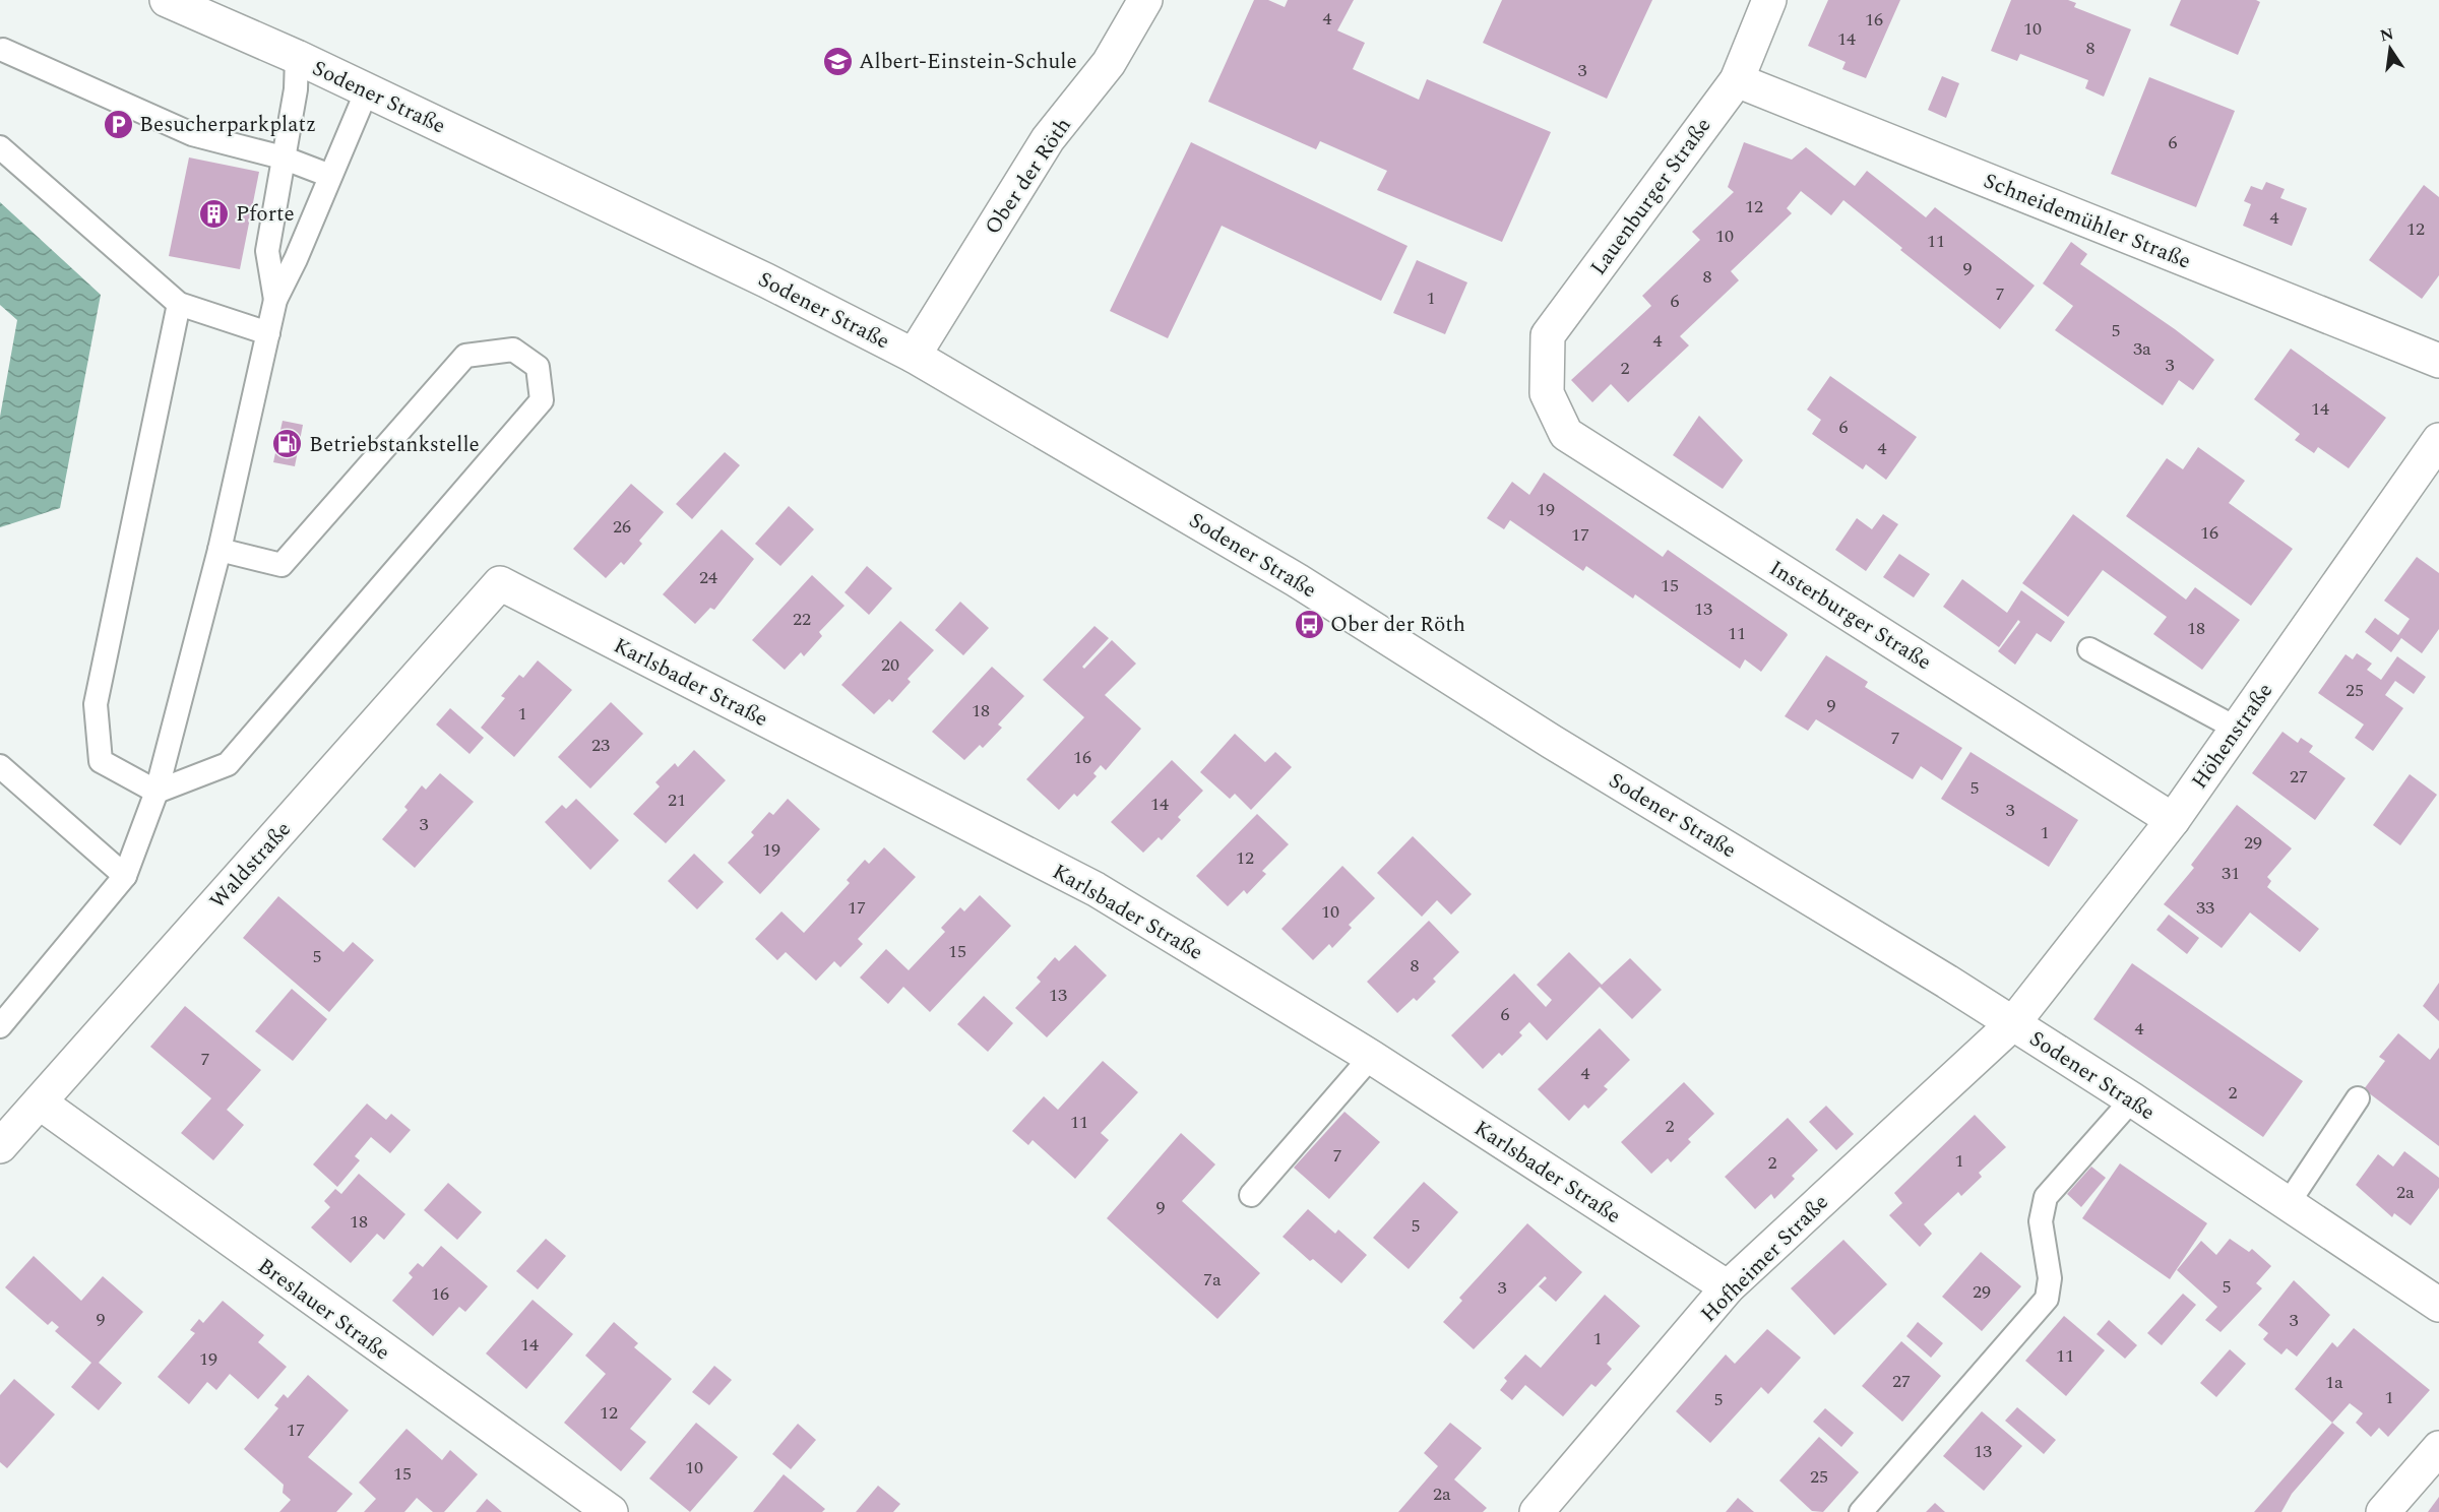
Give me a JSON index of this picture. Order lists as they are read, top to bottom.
{
  "streets": {
    "street": [
      "Sodener Straße",
      "Ober der Röth",
      "Lauenburger Straße",
      "Schneidemühler Straße",
      "Insterburger Straße",
      "Karlsbader Straße",
      "Höhenstraße",
      "Waldstraße",
      "Hofheimer Straße",
      "Breslauer Straße"
    ]
  },
  "crossings": [
    ["Sodener Straße", "Ober der Röth"],
    ["Sodener Straße", "Höhenstraße"],
    ["Sodener Straße", "Hofheimer Straße"],
    ["Lauenburger Straße", "Schneidemühler Straße"],
    ["Lauenburger Straße", "Insterburger Straße"],
    ["Insterburger Straße", "Höhenstraße"],
    ["Karlsbader Straße", "Waldstraße"],
    ["Karlsbader Straße", "Hofheimer Straße"],
    ["Höhenstraße", "Hofheimer Straße"],
    ["Waldstraße", "Breslauer Straße"]
  ],
  "places": {
    "school or university": ["Albert-Einstein-Schule"],
    "parking": ["Besucherparkplatz"],
    "building": ["Pforte"],
    "fuel station": ["Betriebstankstelle"],
    "bus stop": ["Ober der Röth"]
  },
  "house_numbers": [
    "4",
    "16",
    "10",
    "14",
    "8",
    "3",
    "6",
    "12",
    "4",
    "12",
    "10",
    "11",
    "9",
    "8",
    "7",
    "1",
    "6",
    "5",
    "4",
    "3a",
    "3",
    "2",
    "14",
    "6",
    "4",
    "19",
    "26",
    "16",
    "17",
    "24",
    "15",
    "13",
    "22",
    "18",
    "11",
    "20",
    "25",
    "9",
    "18",
    "1",
    "7",
    "23",
    "16",
    "27",
    "5",
    "21",
    "14",
    "3",
    "3",
    "1",
    "29",
    "19",
    "12",
    "31",
    "17",
    "33",
    "10",
    "15",
    "5",
    "8",
    "13",
    "6",
    "4",
    "7",
    "4",
    "2",
    "11",
    "2",
    "7",
    "1",
    "2",
    "2a",
    "9",
    "18",
    "5",
    "7a",
    "5",
    "3",
    "29",
    "16",
    "9",
    "3",
    "1",
    "14",
    "11",
    "19",
    "27",
    "1a",
    "1",
    "5",
    "12",
    "17",
    "13",
    "10",
    "15",
    "25",
    "2a"
  ],
  "north": "top"
}
